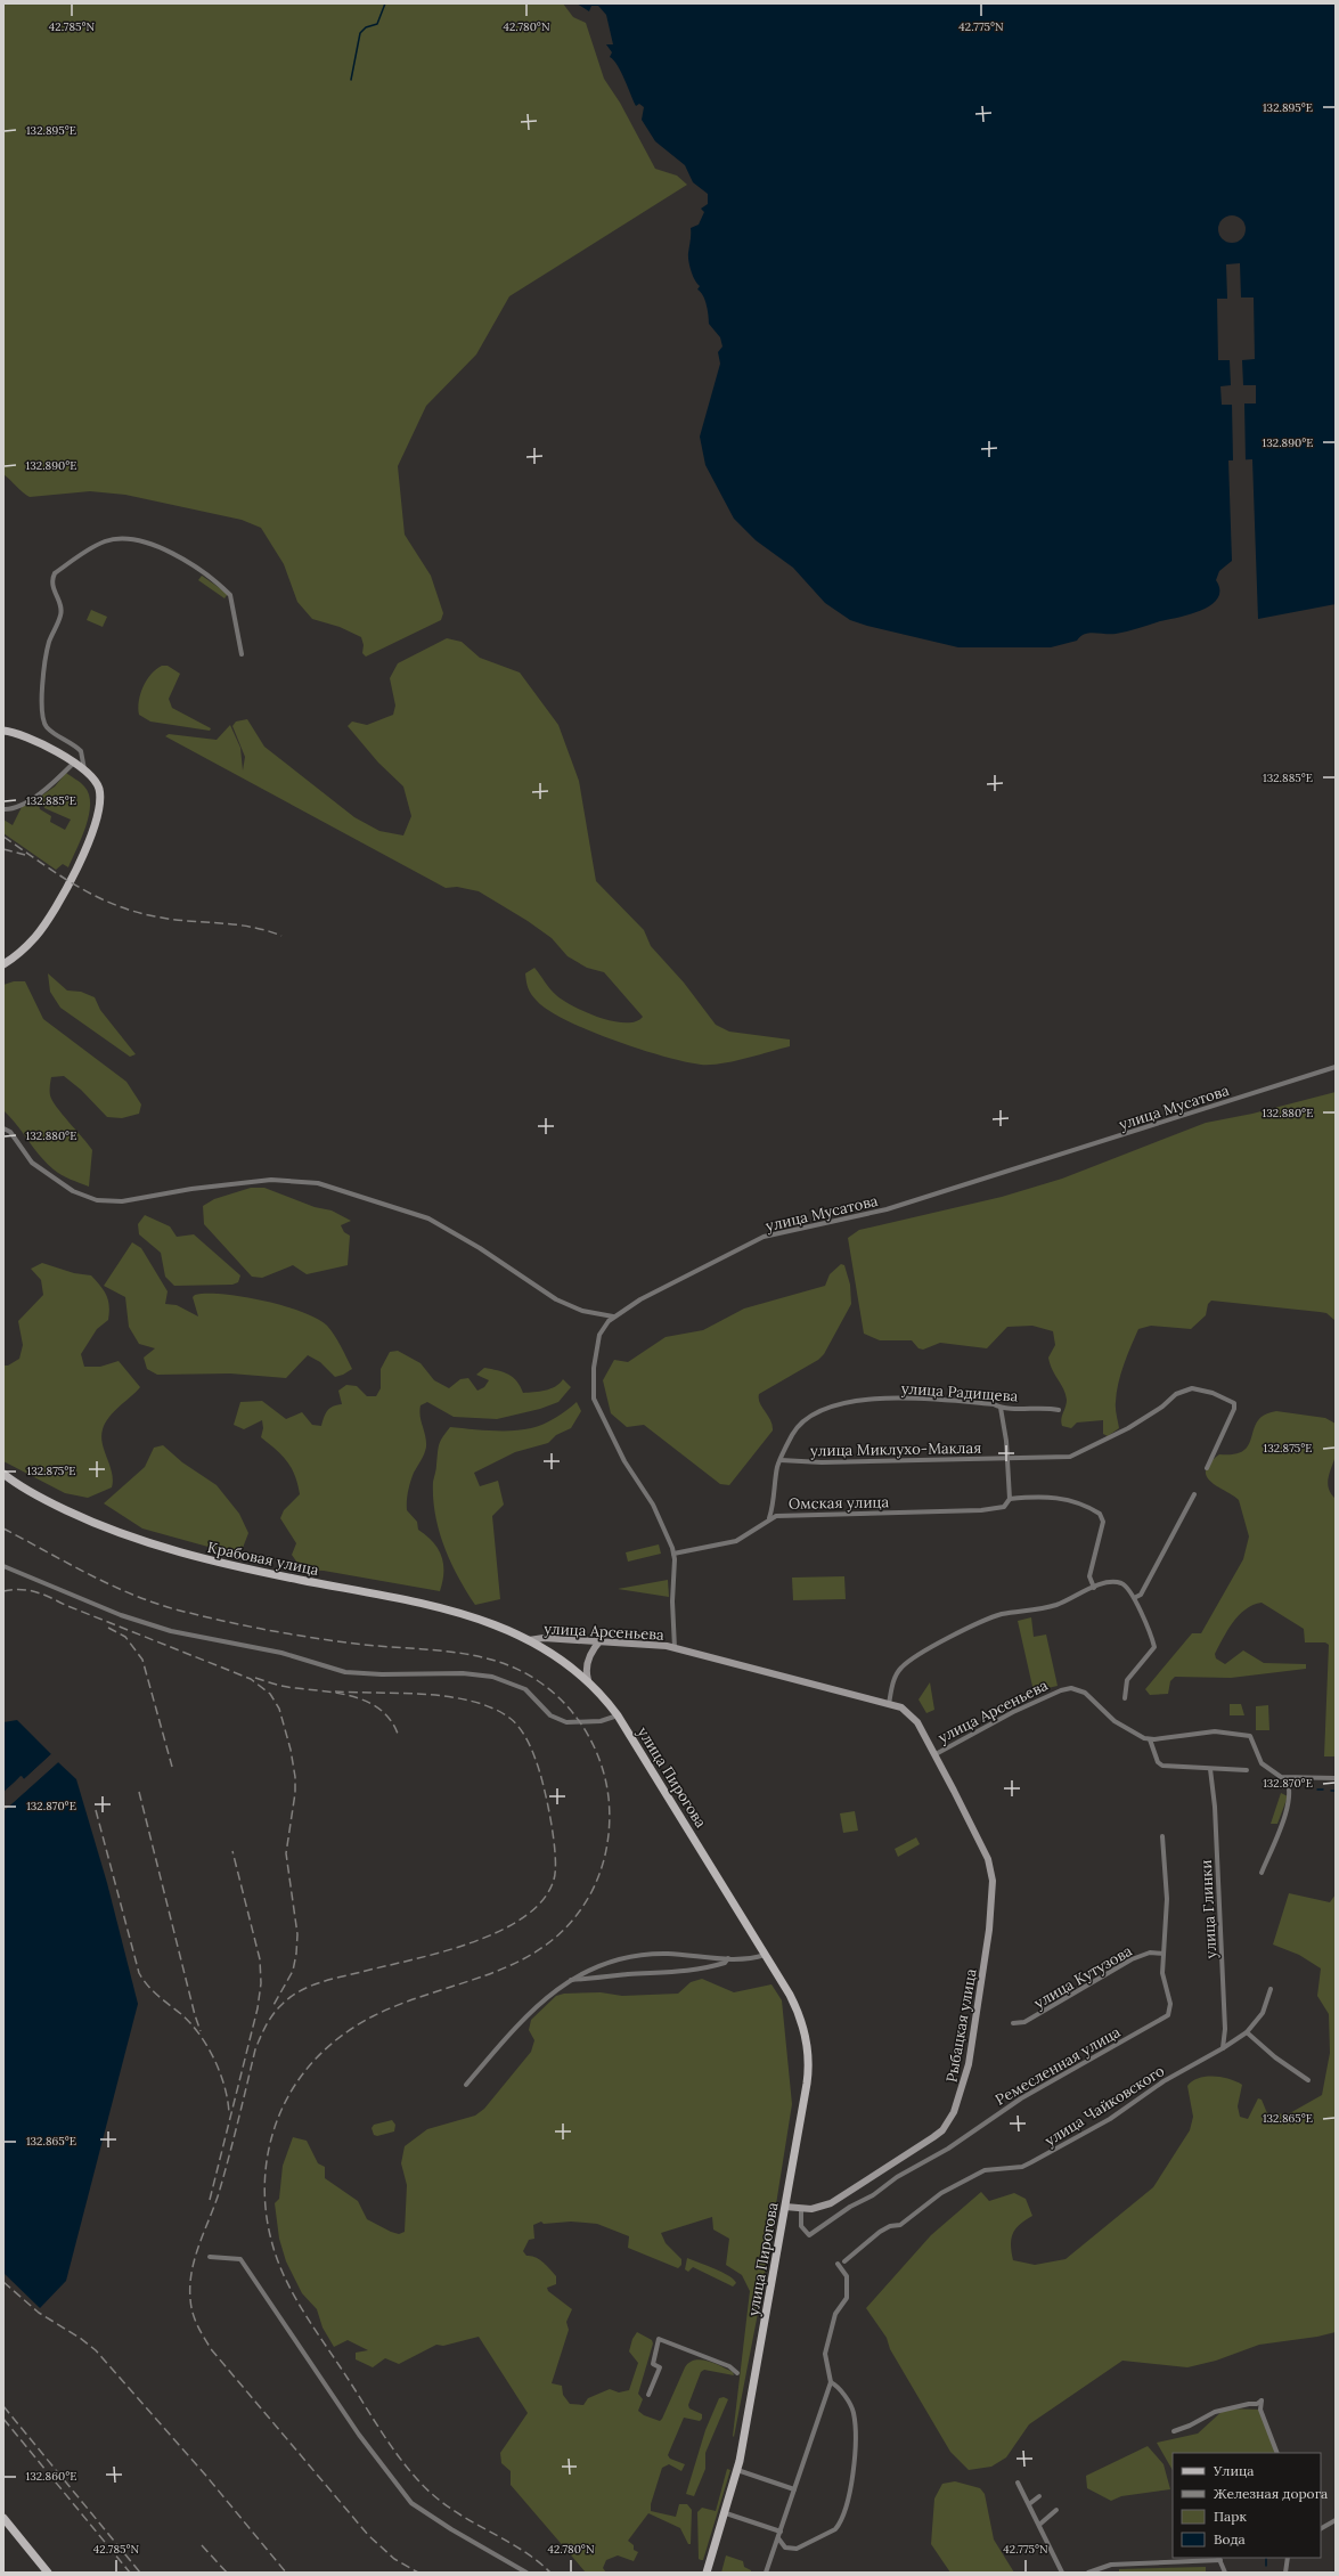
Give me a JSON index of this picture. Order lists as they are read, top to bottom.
{
  "streets": {
    "main road": [
      "Крабовая улица",
      "улица Арсеньева",
      "улица Пирогова",
      "Рыбацкая улица"
    ],
    "street": [
      "улица Мусатова",
      "улица Радищева",
      "улица Миклухо-Маклая",
      "Омская улица",
      "улица Глинки",
      "улица Кутузова",
      "Ремесленная улица",
      "улица Чайковского"
    ]
  },
  "crossings": [
    ["улица Мусатова", "Омская улица"],
    ["улица Мусатова", "улица Арсеньева"],
    ["улица Радищева", "улица Миклухо-Маклая"],
    ["улица Радищева", "Омская улица"],
    ["Крабовая улица", "улица Арсеньева"],
    ["Крабовая улица", "улица Пирогова"],
    ["улица Арсеньева", "улица Пирогова"],
    ["улица Арсеньева", "Рыбацкая улица"],
    ["улица Пирогова", "Рыбацкая улица"],
    ["улица Глинки", "улица Чайковского"],
    ["улица Кутузова", "Ремесленная улица"],
    ["Рыбацкая улица", "Ремесленная улица"]
  ],
  "legend": [
    "Улица",
    "Железная дорога",
    "Парк",
    "Вода"
  ],
  "coordinates": [
    "42.785°N",
    "42.780°N",
    "42.775°N",
    "132.895°E",
    "132.890°E",
    "132.885°E",
    "132.880°E",
    "132.875°E",
    "132.870°E",
    "132.865°E",
    "132.860°E"
  ]
}
